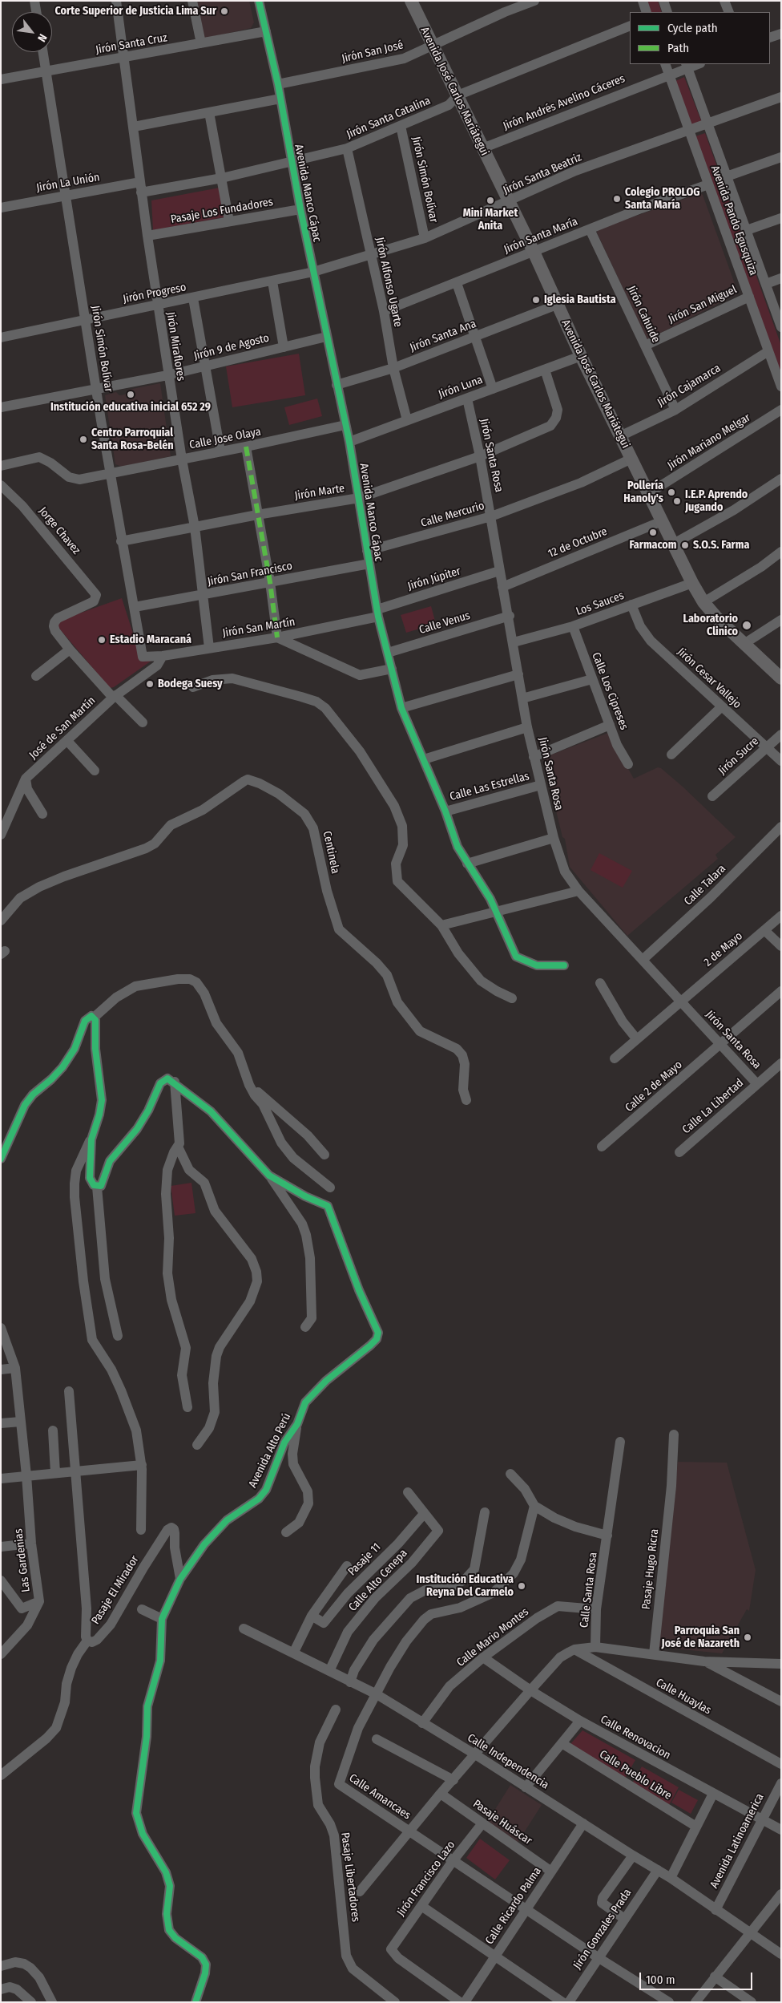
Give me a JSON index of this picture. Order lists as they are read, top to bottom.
{
  "streets": {
    "main road": ["Avenida José Carlos Mariátegui"],
    "street": [
      "Jirón Santa Cruz",
      "Jirón San José",
      "Jirón Andrés Avelino Cáceres",
      "Jirón Santa Catalina",
      "Jirón Santa Beatriz",
      "Jirón Simón Bolívar",
      "Jirón La Unión",
      "Avenida Manco Cápac",
      "Pasaje Los Fundadores",
      "Avenida Pando Egusquiza",
      "Jirón Santa María",
      "Jirón Alfonso Ugarte",
      "Jirón Progreso",
      "Jirón San Miguel",
      "Jirón Cahuide",
      "Jirón Santa Ana",
      "Jirón Miraflores",
      "Jirón 9 de Agosto",
      "Jirón Cajamarca",
      "Jirón Luna",
      "Calle Jose Olaya",
      "Jirón Mariano Melgar",
      "Jirón Santa Rosa",
      "Jirón Marte",
      "Calle Mercurio",
      "Jorge Chavez",
      "12 de Octubre",
      "Jirón San Francisco",
      "Jirón Júpiter",
      "Los Sauces",
      "Calle Venus",
      "Jirón San Martín",
      "Jirón Cesar Vallejo",
      "Calle Los Cipreses",
      "José de San Martín",
      "Jirón Sucre",
      "Calle Las Estrellas",
      "Centinela",
      "Calle Talara",
      "2 de Mayo",
      "Calle 2 de Mayo",
      "Calle La Libertad",
      "Avenida Alto Perú",
      "Pasaje 11",
      "Las Gardenias",
      "Pasaje Hugo Ricra",
      "Calle Alto Cenepa",
      "Pasaje El Mirador",
      "Calle Santa Rosa",
      "Calle Mario Montes",
      "Calle Huaylas",
      "Calle Renovacion",
      "Calle Independencia",
      "Calle Pueblo Libre",
      "Calle Amancaes",
      "Pasaje Huáscar",
      "Avenida Latinoamerica",
      "Pasaje Libertadores",
      "Jirón Francisco Lazo",
      "Calle Ricardo Palma",
      "Jirón Gonzales Prada"
    ]
  },
  "crossings": [
    ["Jirón Santa Cruz", "Jirón Simón Bolívar"],
    ["Jirón Santa Cruz", "Avenida Manco Cápac"],
    ["Jirón Santa Cruz", "Jirón Miraflores"],
    ["Jirón San José", "Avenida José Carlos Mariátegui"],
    ["Jirón San José", "Avenida Manco Cápac"],
    ["Avenida José Carlos Mariátegui", "Jirón Andrés Avelino Cáceres"],
    ["Avenida José Carlos Mariátegui", "Jirón Santa Catalina"],
    ["Avenida José Carlos Mariátegui", "Jirón Santa Beatriz"],
    ["Avenida José Carlos Mariátegui", "Jirón Santa María"],
    ["Avenida José Carlos Mariátegui", "Jirón Santa Ana"],
    ["Avenida José Carlos Mariátegui", "Jirón Cajamarca"],
    ["Avenida José Carlos Mariátegui", "Jirón Luna"],
    ["Avenida José Carlos Mariátegui", "Jirón Mariano Melgar"],
    ["Avenida José Carlos Mariátegui", "Calle Mercurio"],
    ["Avenida José Carlos Mariátegui", "12 de Octubre"],
    ["Avenida José Carlos Mariátegui", "Los Sauces"],
    ["Jirón Andrés Avelino Cáceres", "Avenida Pando Egusquiza"],
    ["Jirón Santa Catalina", "Jirón Simón Bolívar"],
    ["Jirón Santa Catalina", "Jirón La Unión"],
    ["Jirón Santa Catalina", "Avenida Manco Cápac"],
    ["Jirón Santa Catalina", "Jirón Alfonso Ugarte"],
    ["Jirón Santa Catalina", "Jirón Miraflores"],
    ["Jirón Santa Beatriz", "Jirón Simón Bolívar"],
    ["Jirón Santa Beatriz", "Avenida Manco Cápac"],
    ["Jirón Santa Beatriz", "Avenida Pando Egusquiza"],
    ["Jirón Santa Beatriz", "Jirón Alfonso Ugarte"],
    ["Jirón Santa Beatriz", "Jirón Progreso"],
    ["Jirón Simón Bolívar", "Jirón La Unión"],
    ["Jirón Simón Bolívar", "Jirón Progreso"],
    ["Jirón Simón Bolívar", "Jirón 9 de Agosto"],
    ["Jirón Simón Bolívar", "Calle Jose Olaya"],
    ["Jirón Simón Bolívar", "Jirón Marte"],
    ["Jirón Simón Bolívar", "Jirón San Francisco"],
    ["Jirón Simón Bolívar", "Jirón San Martín"],
    ["Jirón La Unión", "Jirón Miraflores"],
    ["Avenida Manco Cápac", "Pasaje Los Fundadores"],
    ["Avenida Manco Cápac", "Jirón Progreso"],
    ["Avenida Manco Cápac", "Jirón Santa Ana"],
    ["Avenida Manco Cápac", "Jirón 9 de Agosto"],
    ["Avenida Manco Cápac", "Jirón Luna"],
    ["Avenida Manco Cápac", "Calle Jose Olaya"],
    ["Avenida Manco Cápac", "Jirón Marte"],
    ["Avenida Manco Cápac", "Calle Mercurio"],
    ["Avenida Manco Cápac", "Jirón San Francisco"],
    ["Avenida Manco Cápac", "Jirón Júpiter"],
    ["Avenida Manco Cápac", "Calle Venus"],
    ["Avenida Manco Cápac", "Jirón San Martín"],
    ["Avenida Manco Cápac", "Calle Las Estrellas"],
    ["Pasaje Los Fundadores", "Jirón Miraflores"],
    ["Avenida Pando Egusquiza", "Jirón Santa María"],
    ["Avenida Pando Egusquiza", "Jirón San Miguel"],
    ["Avenida Pando Egusquiza", "Jirón Cajamarca"],
    ["Jirón Santa María", "Jirón Alfonso Ugarte"],
    ["Jirón Santa María", "Jirón Cahuide"],
    ["Jirón Alfonso Ugarte", "Jirón Santa Ana"],
    ["Jirón Alfonso Ugarte", "Jirón Luna"],
    ["Jirón Progreso", "Jirón Miraflores"],
    ["Jirón San Miguel", "Jirón Cahuide"],
    ["Jirón Cahuide", "Jirón Cajamarca"],
    ["Jirón Miraflores", "Jirón 9 de Agosto"],
    ["Jirón Miraflores", "Calle Jose Olaya"],
    ["Jirón Miraflores", "Jirón Marte"],
    ["Jirón Miraflores", "Jirón San Francisco"],
    ["Jirón Miraflores", "Jirón San Martín"],
    ["Jirón Luna", "Jirón Santa Rosa"],
    ["Jirón Luna", "Jirón Marte"],
    ["Jirón Santa Rosa", "Jirón Marte"],
    ["Jirón Santa Rosa", "Calle Mercurio"],
    ["Jirón Santa Rosa", "12 de Octubre"],
    ["Jirón Santa Rosa", "Jirón Júpiter"],
    ["Jirón Santa Rosa", "Los Sauces"],
    ["Jirón Santa Rosa", "Calle Venus"],
    ["Jirón Santa Rosa", "Calle Las Estrellas"],
    ["Jirón Santa Rosa", "Calle Talara"],
    ["Jirón Santa Rosa", "2 de Mayo"],
    ["Jirón Santa Rosa", "Calle 2 de Mayo"],
    ["Jirón Santa Rosa", "Calle La Libertad"],
    ["Jirón Júpiter", "Jirón San Martín"],
    ["Los Sauces", "Jirón Cesar Vallejo"],
    ["Los Sauces", "Calle Los Cipreses"],
    ["Jirón San Martín", "José de San Martín"],
    ["Jirón Cesar Vallejo", "Jirón Sucre"],
    ["Avenida Alto Perú", "Pasaje El Mirador"],
    ["Pasaje 11", "Calle Alto Cenepa"],
    ["Calle Alto Cenepa", "Calle Independencia"],
    ["Calle Santa Rosa", "Calle Mario Montes"],
    ["Calle Mario Montes", "Calle Renovacion"],
    ["Calle Mario Montes", "Calle Independencia"],
    ["Calle Renovacion", "Avenida Latinoamerica"],
    ["Calle Independencia", "Calle Amancaes"],
    ["Calle Independencia", "Avenida Latinoamerica"],
    ["Calle Independencia", "Calle Ricardo Palma"],
    ["Calle Independencia", "Jirón Gonzales Prada"],
    ["Calle Amancaes", "Jirón Francisco Lazo"],
    ["Calle Amancaes", "Calle Ricardo Palma"],
    ["Calle Amancaes", "Jirón Gonzales Prada"],
    ["Pasaje Huáscar", "Jirón Francisco Lazo"],
    ["Pasaje Huáscar", "Calle Ricardo Palma"]
  ],
  "places": [
    "Corte Superior de Justicia Lima Sur",
    "Colegio PROLOG Santa María",
    "Mini Market Anita",
    "Iglesia Bautista",
    "Institución educativa inicial 652 29",
    "Centro Parroquial Santa Rosa-Belén",
    "Pollería Hanoly's",
    "I.E.P. Aprendo Jugando",
    "Farmacom",
    "S.O.S. Farma",
    "Laboratorio Clinico",
    "Estadio Maracaná",
    "Bodega Suesy",
    "Institución Educativa Reyna Del Carmelo",
    "Parroquia San José de Nazareth"
  ],
  "legend": ["Cycle path", "Path"],
  "scale_bar": "100 m",
  "north": "bottom right"
}
